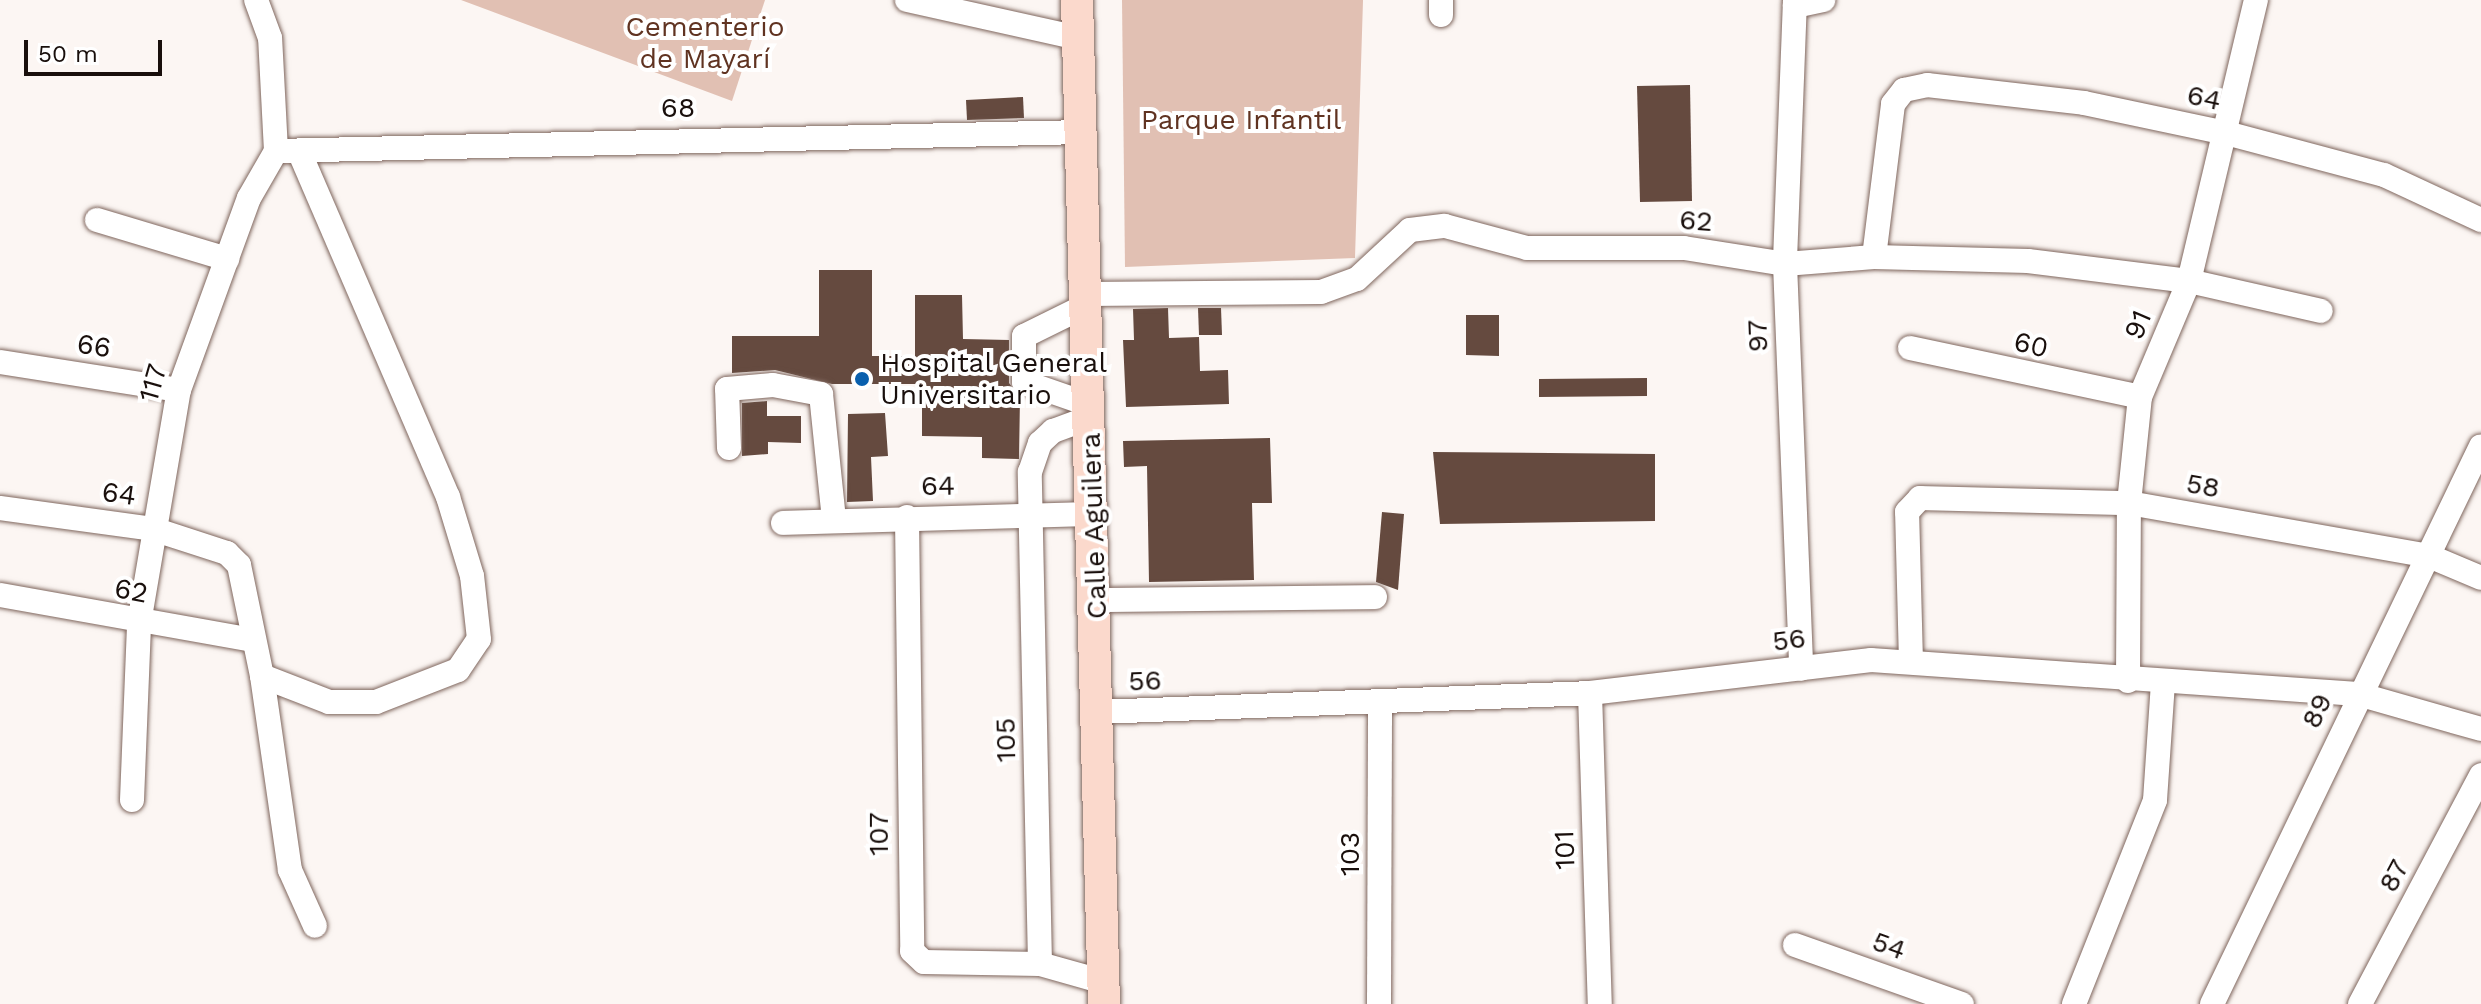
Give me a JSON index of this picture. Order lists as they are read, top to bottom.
{
  "streets": {
    "main road": ["Calle Aguilera"],
    "street": [
      "64",
      "68",
      "62",
      "91",
      "97",
      "60",
      "66",
      "117",
      "58",
      "56",
      "89",
      "105",
      "107",
      "101",
      "103",
      "87",
      "54"
    ]
  },
  "crossings": [
    ["64", "62"],
    ["64", "91"],
    ["64", "117"],
    ["64", "Calle Aguilera"],
    ["64", "105"],
    ["64", "107"],
    ["68", "117"],
    ["68", "Calle Aguilera"],
    ["62", "91"],
    ["62", "97"],
    ["62", "117"],
    ["62", "Calle Aguilera"],
    ["91", "60"],
    ["91", "58"],
    ["91", "56"],
    ["97", "56"],
    ["66", "117"],
    ["58", "56"],
    ["58", "89"],
    ["Calle Aguilera", "56"],
    ["Calle Aguilera", "105"],
    ["Calle Aguilera", "107"],
    ["56", "89"],
    ["56", "101"],
    ["56", "103"],
    ["105", "107"]
  ],
  "parks": ["Cementerio de Mayarí", "Parque Infantil"],
  "places": ["Hospital General Universitario"],
  "scale_bar": "50 m"
}
